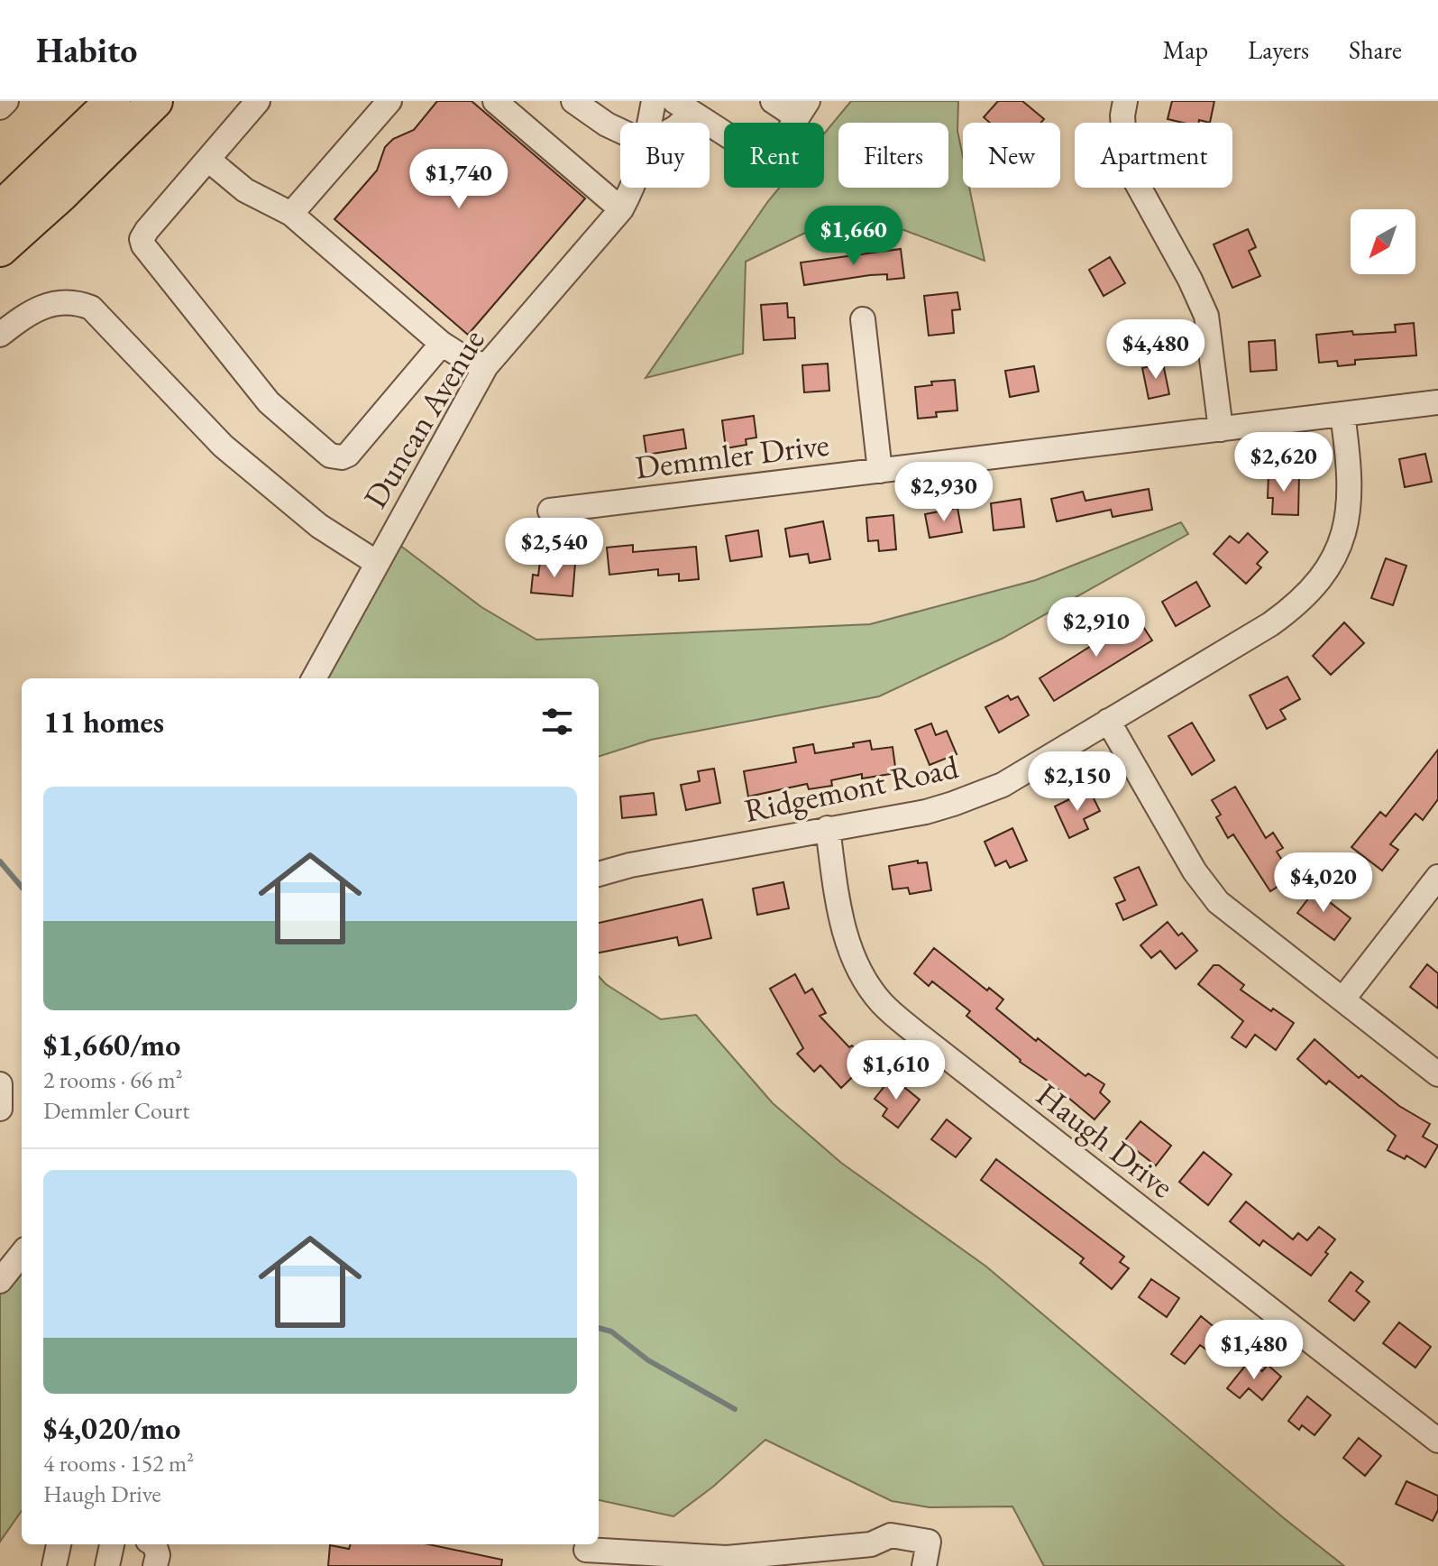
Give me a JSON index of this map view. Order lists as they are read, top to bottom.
{
  "streets": {
    "street": [
      "Duncan Avenue",
      "Demmler Drive",
      "Ridgemont Road",
      "Haugh Drive"
    ]
  },
  "crossings": [
    ["Demmler Drive", "Ridgemont Road"],
    ["Ridgemont Road", "Haugh Drive"]
  ],
  "north": "bottom left",
  "page": {
    "header": "Habito",
    "nav": ["Map", "Layers", "Share"],
    "chip": [
      "Buy",
      "Rent",
      "Filters",
      "New",
      "Apartment"
    ],
    "price": [
      "$1,740",
      "$1,660",
      "$4,480",
      "$2,620",
      "$2,930",
      "$2,540",
      "$2,910",
      "$2,150",
      "$4,020",
      "$1,610",
      "$1,480"
    ],
    "heading": "11 homes",
    "list": [
      {
        "name": "$1,660/mo",
        "note": "2 rooms · 66 m² · Demmler Court"
      },
      {
        "name": "$4,020/mo",
        "note": "4 rooms · 152 m² · Haugh Drive"
      }
    ]
  }
}
